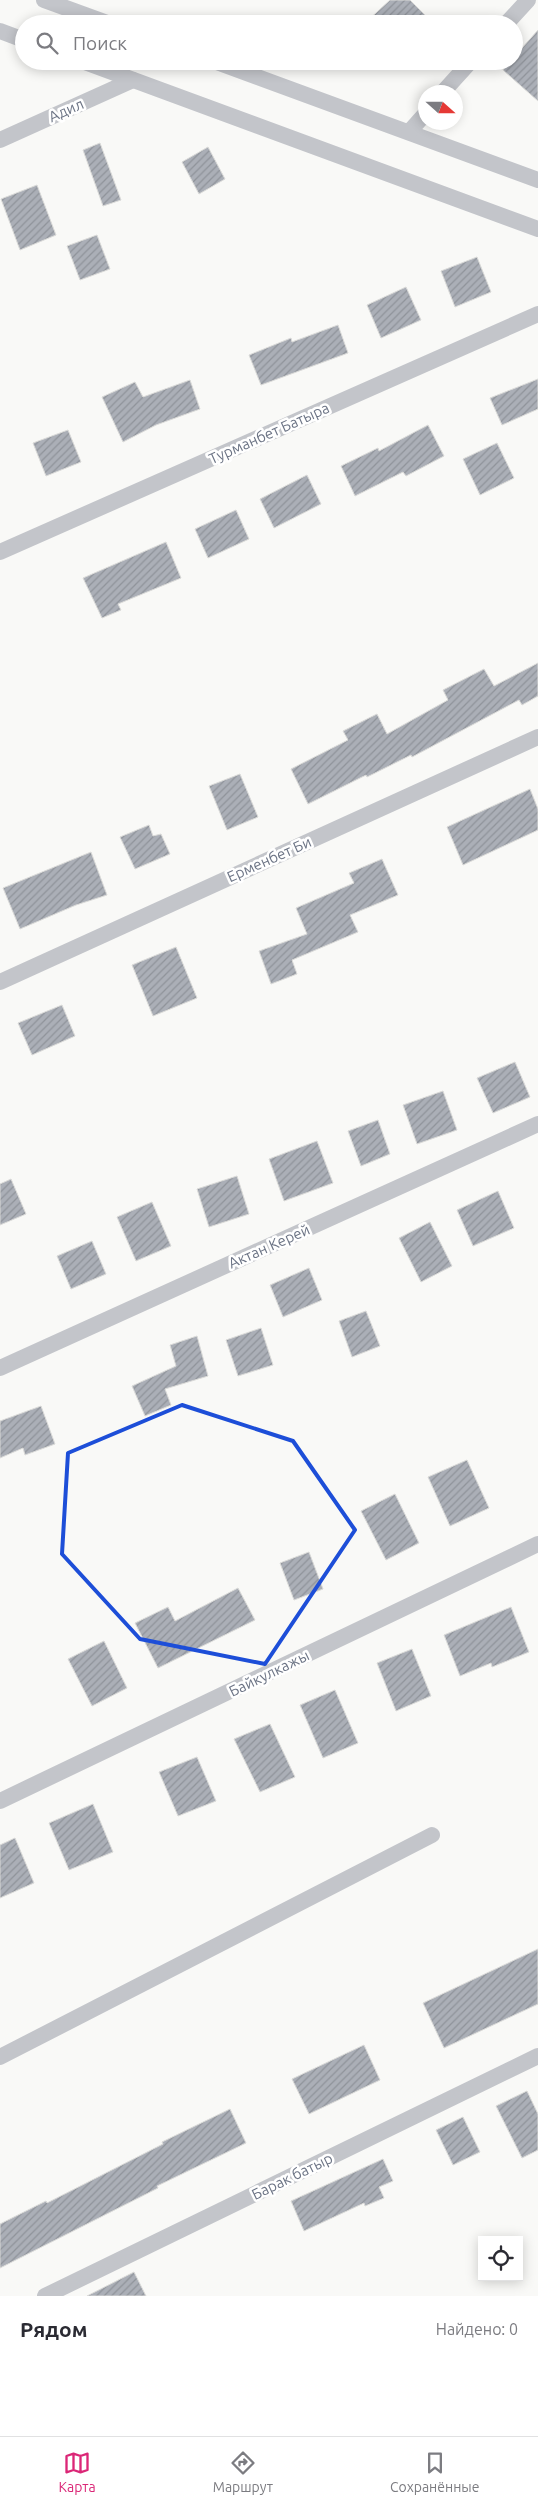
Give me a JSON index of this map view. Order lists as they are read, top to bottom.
{
  "streets": {
    "street": [
      "Адил",
      "Турманбет Батыра",
      "Ерменбет Би",
      "Актан Керей",
      "Байкулкажы",
      "Барак батыр"
    ]
  },
  "north": "right",
  "page": {
    "search": "Поиск",
    "heading": ["Рядом", "Найдено: 0"],
    "nav": ["Карта", "Маршрут", "Сохранённые"]
  }
}
